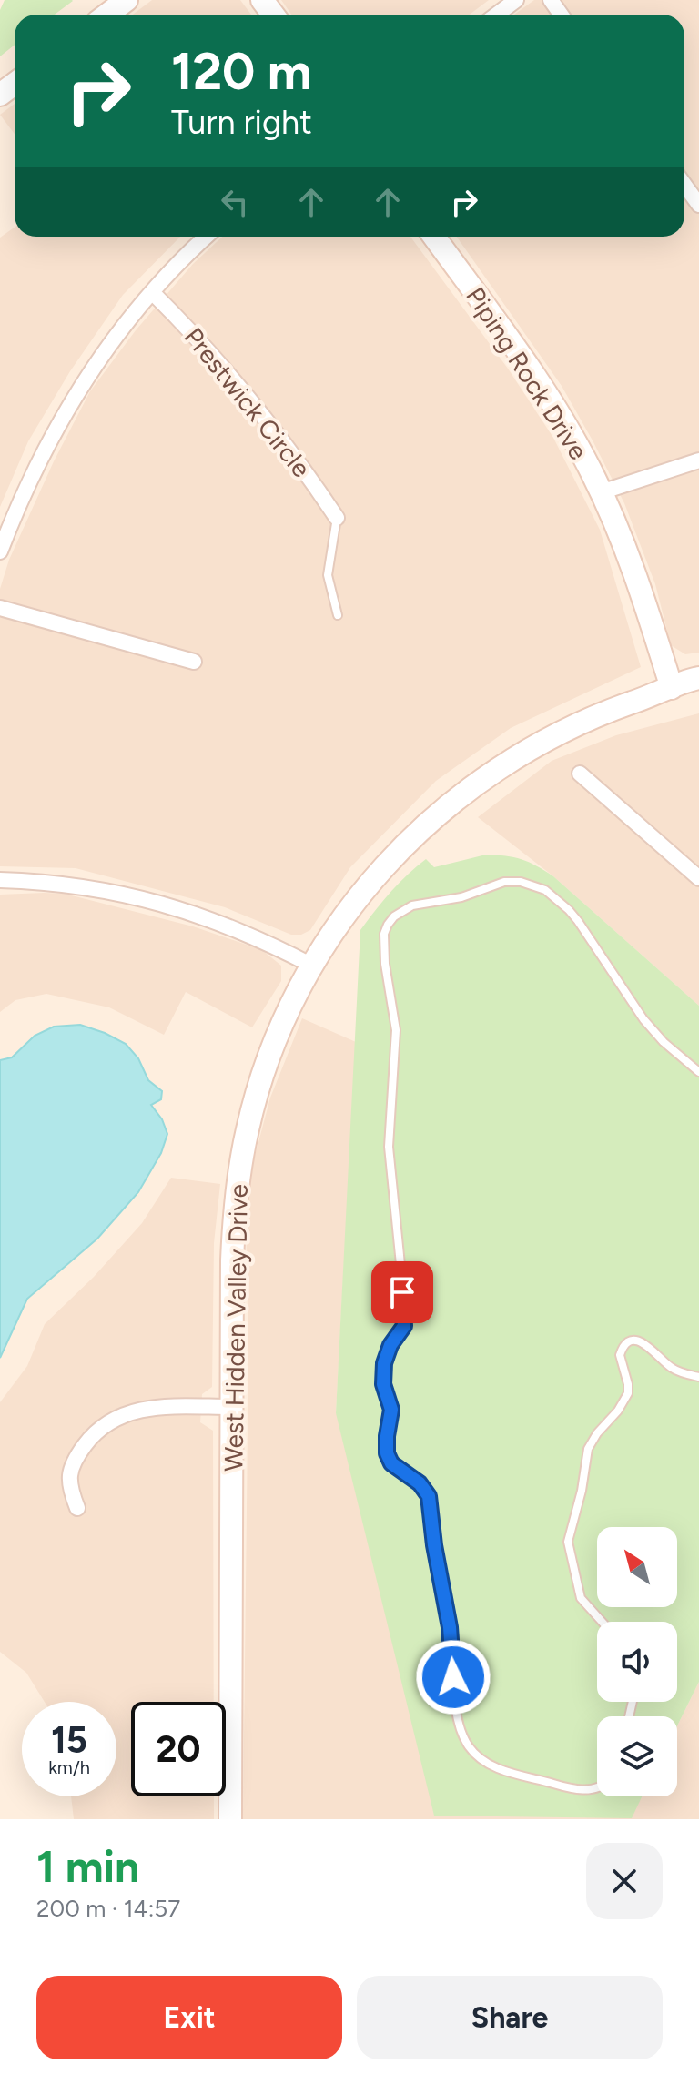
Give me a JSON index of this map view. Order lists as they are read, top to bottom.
{
  "streets": {
    "street": ["Piping Rock Drive", "Prestwick Circle", "West Hidden Valley Drive"]
  },
  "crossings": [
    ["Piping Rock Drive", "West Hidden Valley Drive"]
  ],
  "north": "top left",
  "page": {
    "turn": ["120 m", "Turn right"],
    "speed": "15 km/h",
    "limit": "20",
    "heading": ["1 min", "200 m · 14:57"],
    "buttons": ["Exit", "Share"]
  }
}
